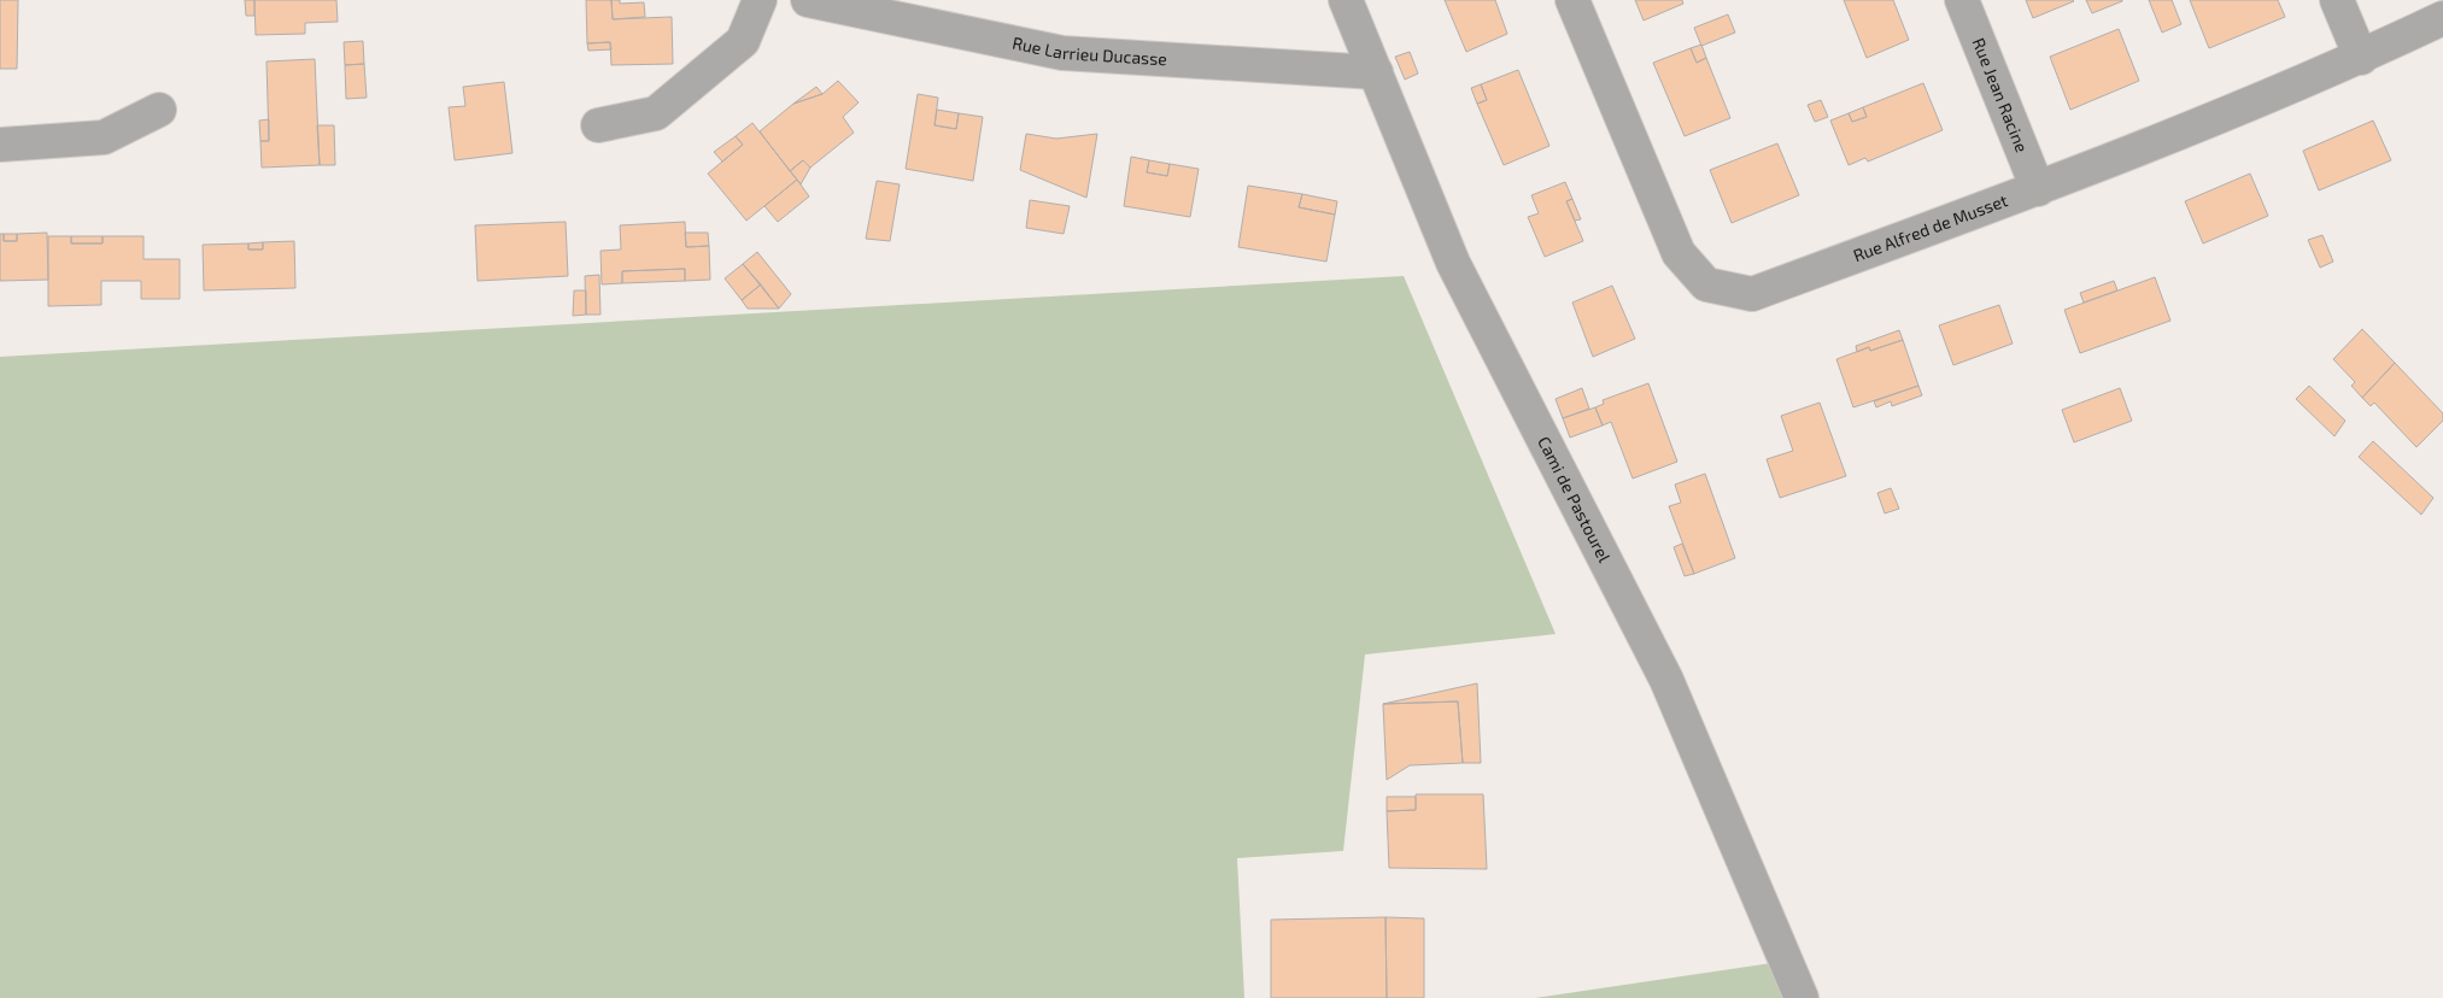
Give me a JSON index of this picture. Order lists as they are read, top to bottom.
{
  "streets": {
    "street": [
      "Rue Larrieu Ducasse",
      "Rue Jean Racine",
      "Rue Alfred de Musset",
      "Cami de Pastourel"
    ]
  },
  "crossings": [
    ["Rue Larrieu Ducasse", "Cami de Pastourel"],
    ["Rue Jean Racine", "Rue Alfred de Musset"]
  ]
}
